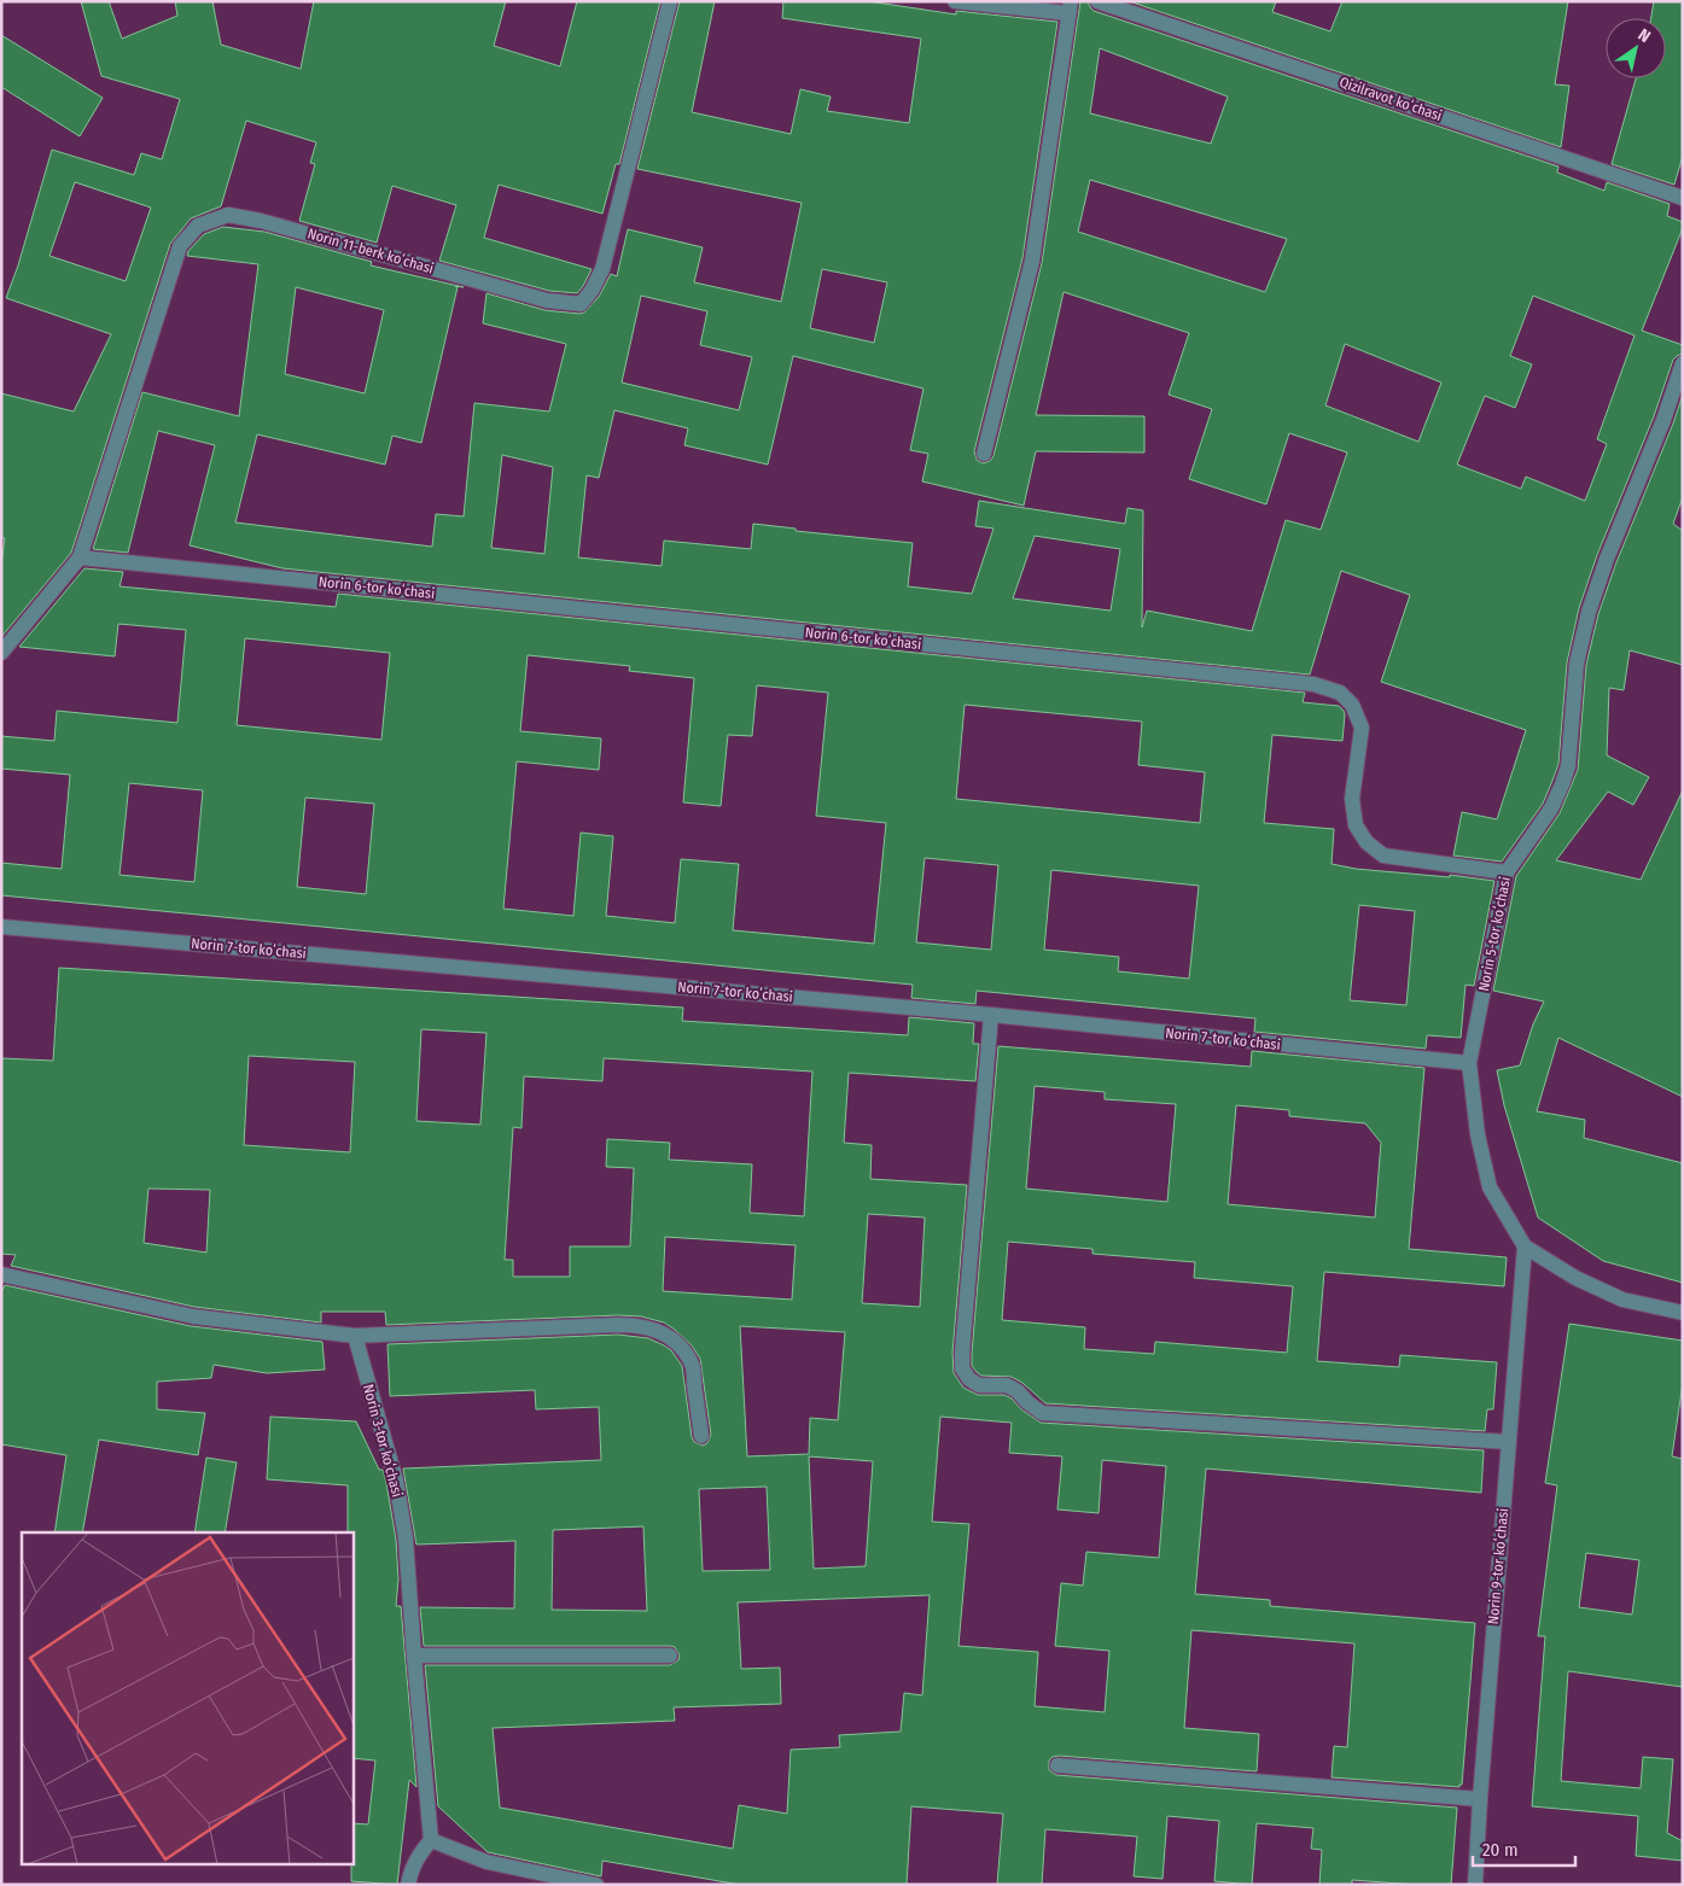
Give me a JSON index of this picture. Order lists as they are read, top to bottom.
{
  "streets": {
    "street": [
      "Qizilravot koʻchasi",
      "Norin 11-berk koʻchasi",
      "Norin 6-tor koʻchasi",
      "Norin 5-tor koʻchasi",
      "Norin 7-tor koʻchasi",
      "Norin 3-tor koʻchasi",
      "Norin 9-tor koʻchasi"
    ]
  },
  "crossings": [
    ["Norin 11-berk koʻchasi", "Norin 6-tor koʻchasi"],
    ["Norin 6-tor koʻchasi", "Norin 5-tor koʻchasi"],
    ["Norin 5-tor koʻchasi", "Norin 7-tor koʻchasi"],
    ["Norin 5-tor koʻchasi", "Norin 9-tor koʻchasi"]
  ],
  "scale_bar": "20 m",
  "north": "top right"
}
